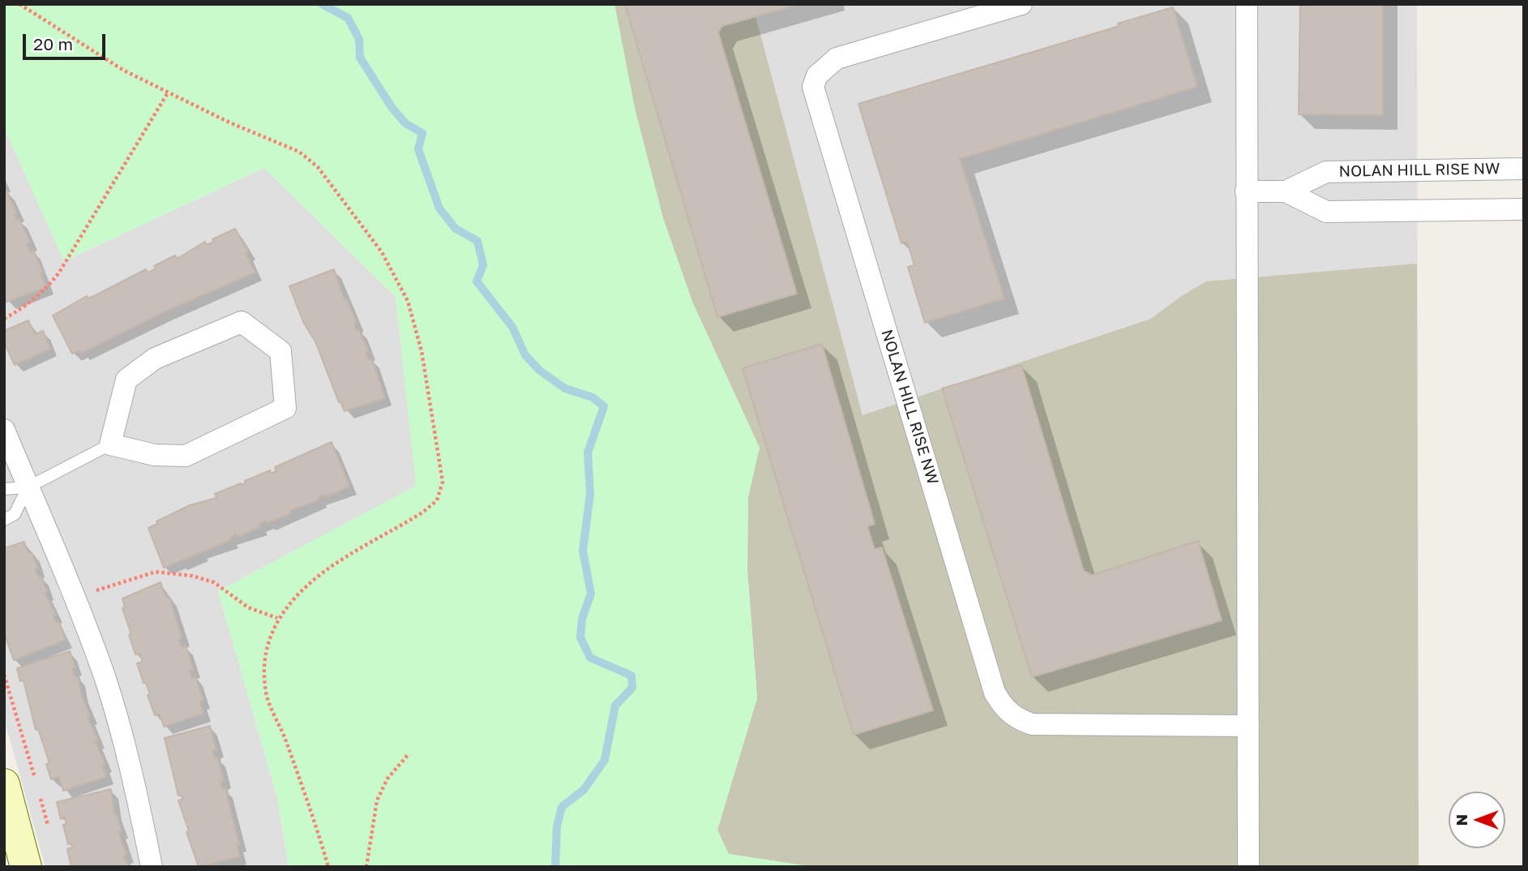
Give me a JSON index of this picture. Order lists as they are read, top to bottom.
{
  "streets": {
    "street": ["NOLAN HILL RISE NW"]
  },
  "scale_bar": "20 m",
  "north": "left"
}
